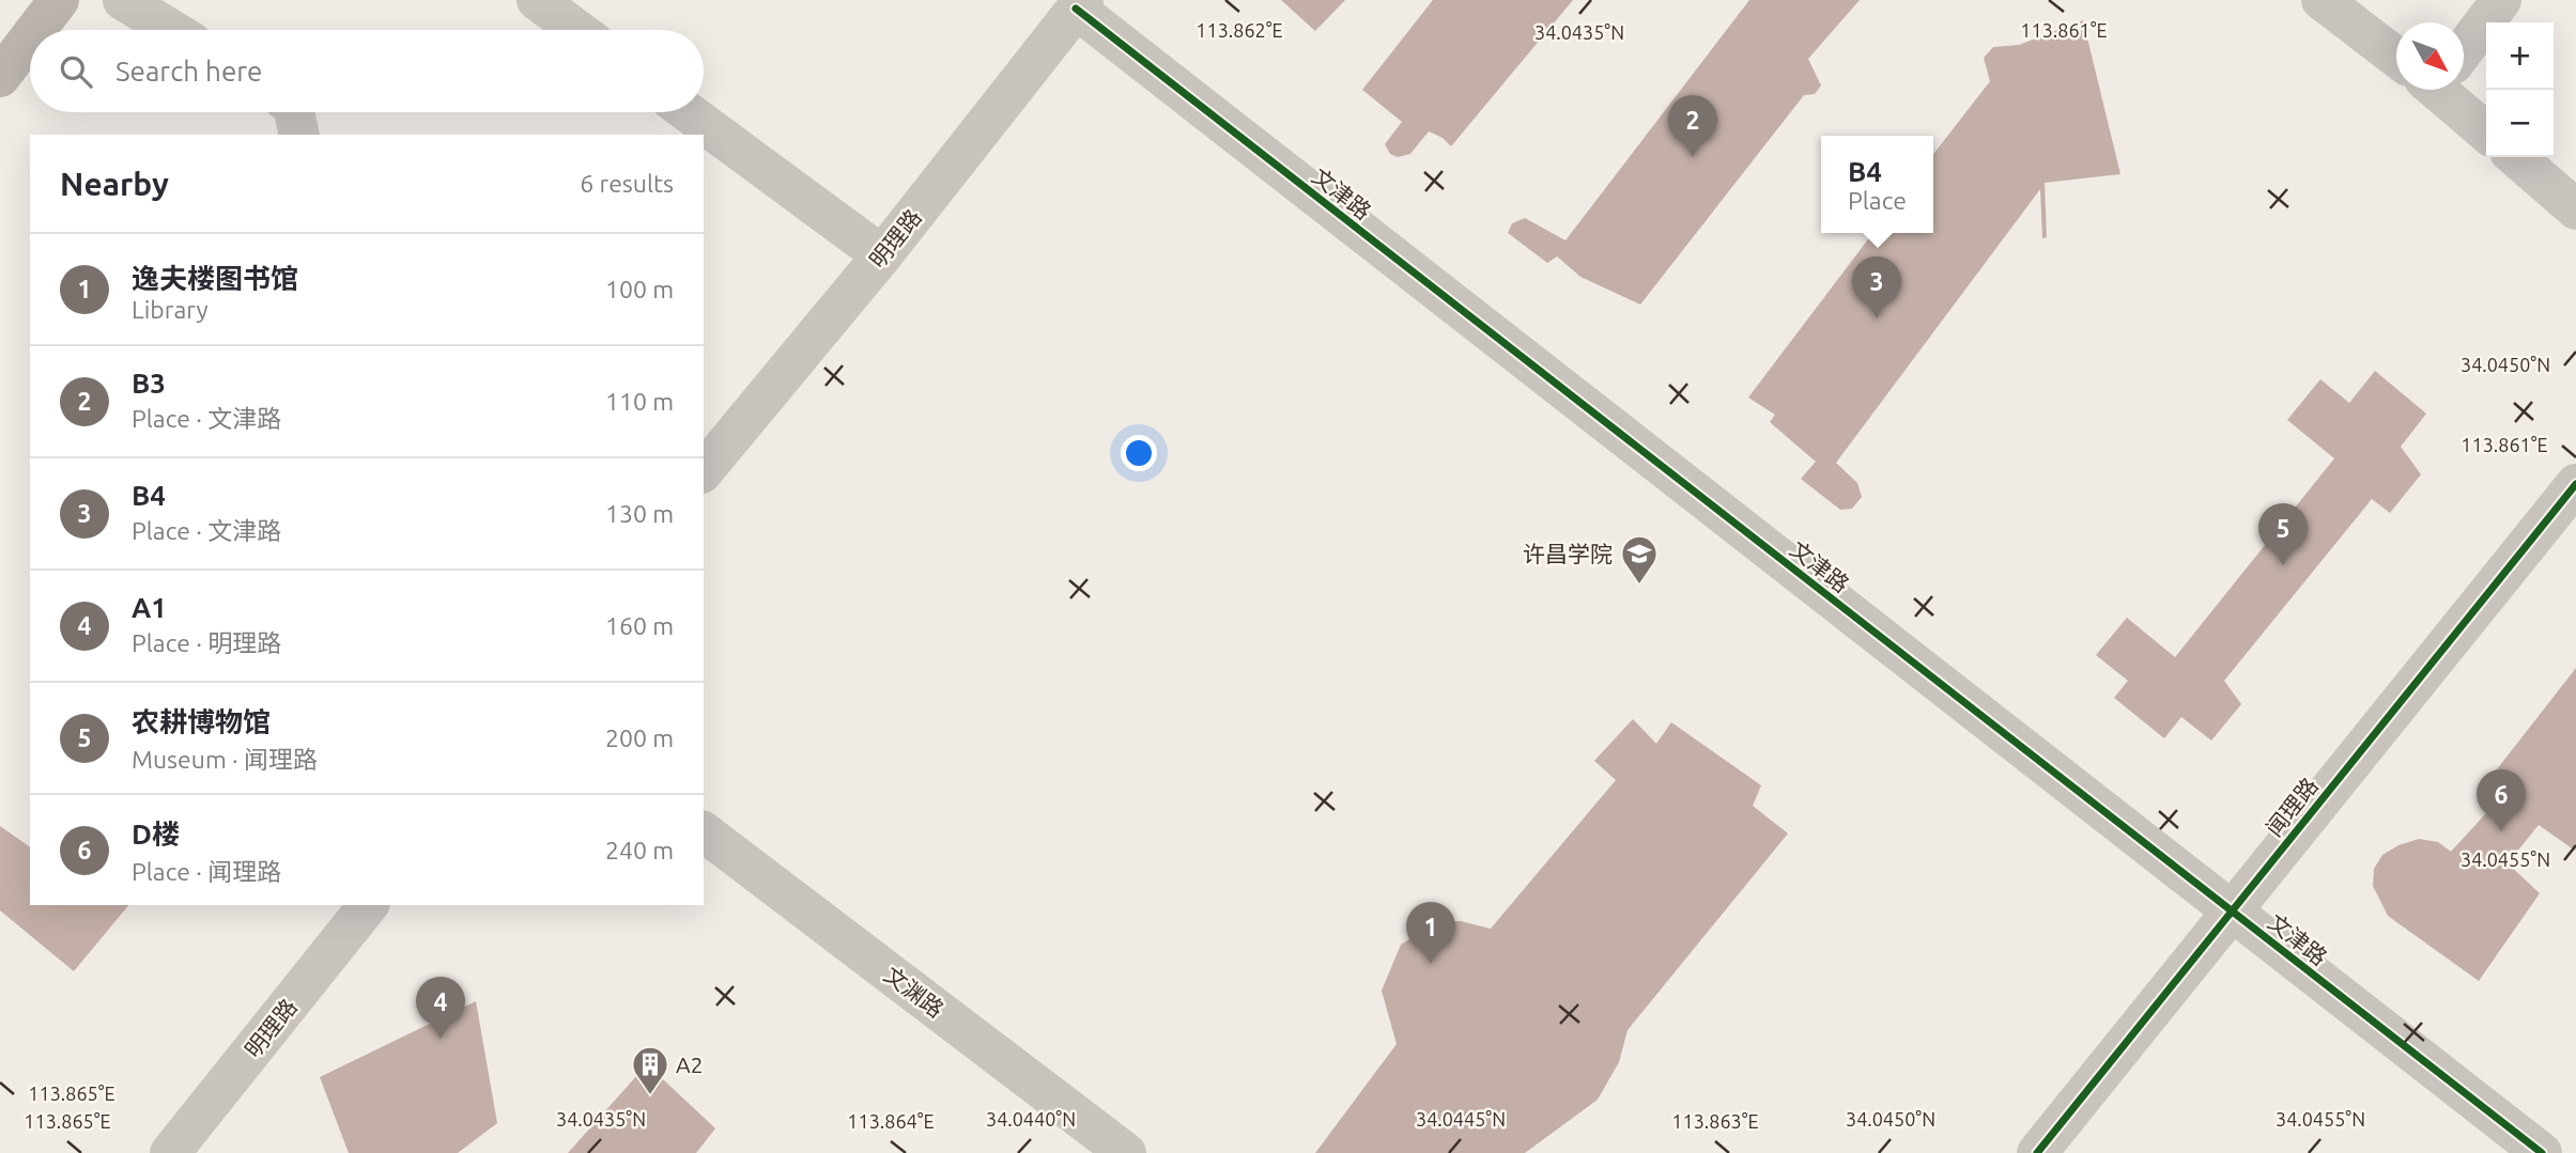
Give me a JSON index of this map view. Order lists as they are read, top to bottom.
{
  "streets": {
    "street": [
      "文津路",
      "明理路",
      "闻理路",
      "文渊路"
    ]
  },
  "crossings": [
    ["文津路", "明理路"],
    ["文津路", "闻理路"]
  ],
  "places": {
    "school or university": ["许昌学院"],
    "building": ["A2"]
  },
  "north": "bottom right",
  "page": {
    "map_buttons": ["+", "−"],
    "search": "Search here",
    "pins": [
      "2",
      "3",
      "5",
      "6",
      "1",
      "4"
    ],
    "heading": ["Nearby", "6 results"],
    "popup": ["B4", "Place"],
    "list": [
      {
        "mark": "1",
        "name": "逸夫楼图书馆",
        "note": "Library",
        "value": "100 m"
      },
      {
        "mark": "2",
        "name": "B3",
        "note": "Place · 文津路",
        "value": "110 m"
      },
      {
        "mark": "3",
        "name": "B4",
        "note": "Place · 文津路",
        "value": "130 m"
      },
      {
        "mark": "4",
        "name": "A1",
        "note": "Place · 明理路",
        "value": "160 m"
      },
      {
        "mark": "5",
        "name": "农耕博物馆",
        "note": "Museum · 闻理路",
        "value": "200 m"
      },
      {
        "mark": "6",
        "name": "D楼",
        "note": "Place · 闻理路",
        "value": "240 m"
      }
    ]
  },
  "coordinates": [
    "113.862°E",
    "113.861°E",
    "34.0435°N",
    "34.0450°N",
    "34.0455°N",
    "113.865°E",
    "34.0440°N",
    "34.0445°N",
    "113.864°E",
    "113.863°E"
  ]
}
